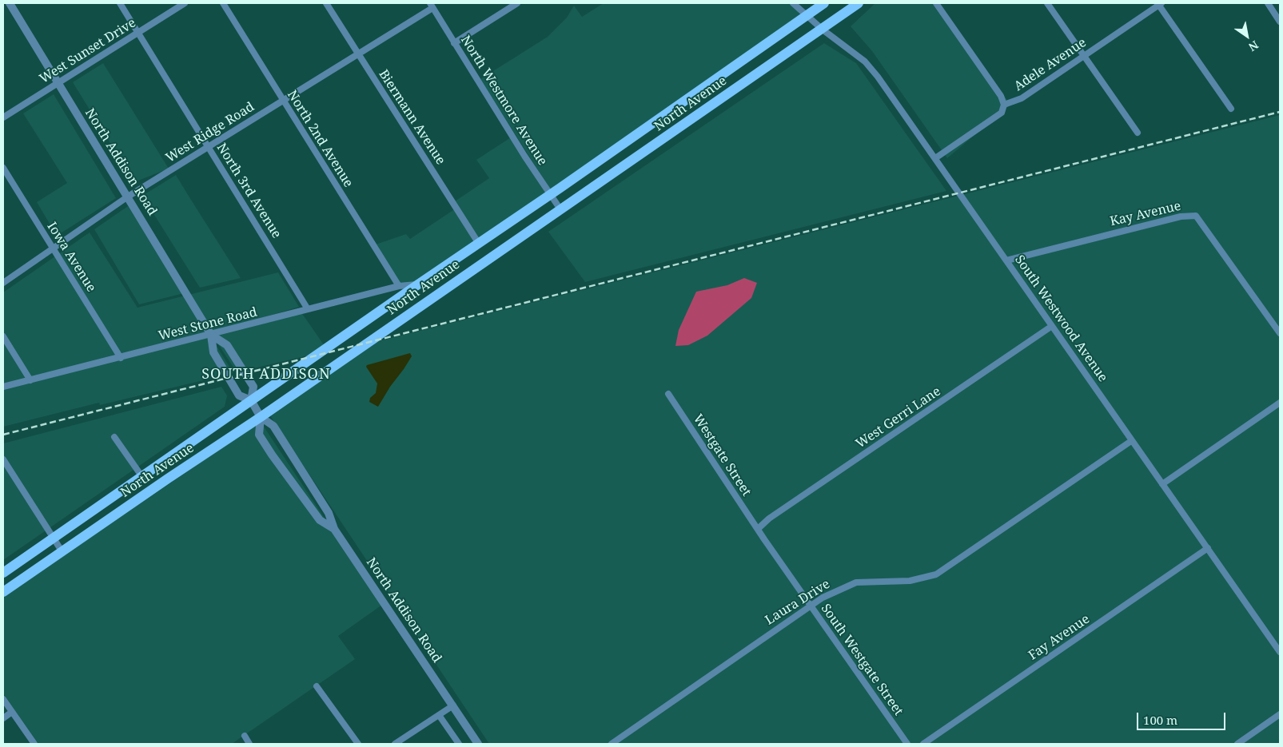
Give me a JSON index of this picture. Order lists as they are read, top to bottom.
{
  "streets": {
    "main road": ["North Avenue"],
    "street": [
      "West Sunset Drive",
      "Adele Avenue",
      "North Westmore Avenue",
      "Biermann Avenue",
      "West Ridge Road",
      "North 2nd Avenue",
      "North Addison Road",
      "North 3rd Avenue",
      "Kay Avenue",
      "Iowa Avenue",
      "South Westwood Avenue",
      "West Stone Road",
      "West Gerri Lane",
      "Westgate Street",
      "Laura Drive",
      "Fay Avenue",
      "South Westgate Street"
    ]
  },
  "crossings": [
    ["West Sunset Drive", "North Addison Road"],
    ["West Sunset Drive", "North 3rd Avenue"],
    ["Adele Avenue", "South Westwood Avenue"],
    ["North Westmore Avenue", "North Avenue"],
    ["North Westmore Avenue", "West Ridge Road"],
    ["North Avenue", "Biermann Avenue"],
    ["North Avenue", "North Addison Road"],
    ["North Avenue", "South Westwood Avenue"],
    ["North Avenue", "West Stone Road"],
    ["Biermann Avenue", "West Ridge Road"],
    ["West Ridge Road", "North 2nd Avenue"],
    ["West Ridge Road", "North Addison Road"],
    ["West Ridge Road", "North 3rd Avenue"],
    ["West Ridge Road", "Iowa Avenue"],
    ["North 2nd Avenue", "West Stone Road"],
    ["North Addison Road", "West Stone Road"],
    ["North 3rd Avenue", "West Stone Road"],
    ["Kay Avenue", "South Westwood Avenue"],
    ["Iowa Avenue", "West Stone Road"],
    ["South Westwood Avenue", "West Gerri Lane"],
    ["South Westwood Avenue", "Laura Drive"],
    ["South Westwood Avenue", "Fay Avenue"],
    ["West Gerri Lane", "Westgate Street"],
    ["West Gerri Lane", "South Westgate Street"],
    ["Westgate Street", "South Westgate Street"],
    ["Laura Drive", "South Westgate Street"]
  ],
  "districts": ["SOUTH ADDISON"],
  "scale_bar": "100 m",
  "north": "bottom right"
}
